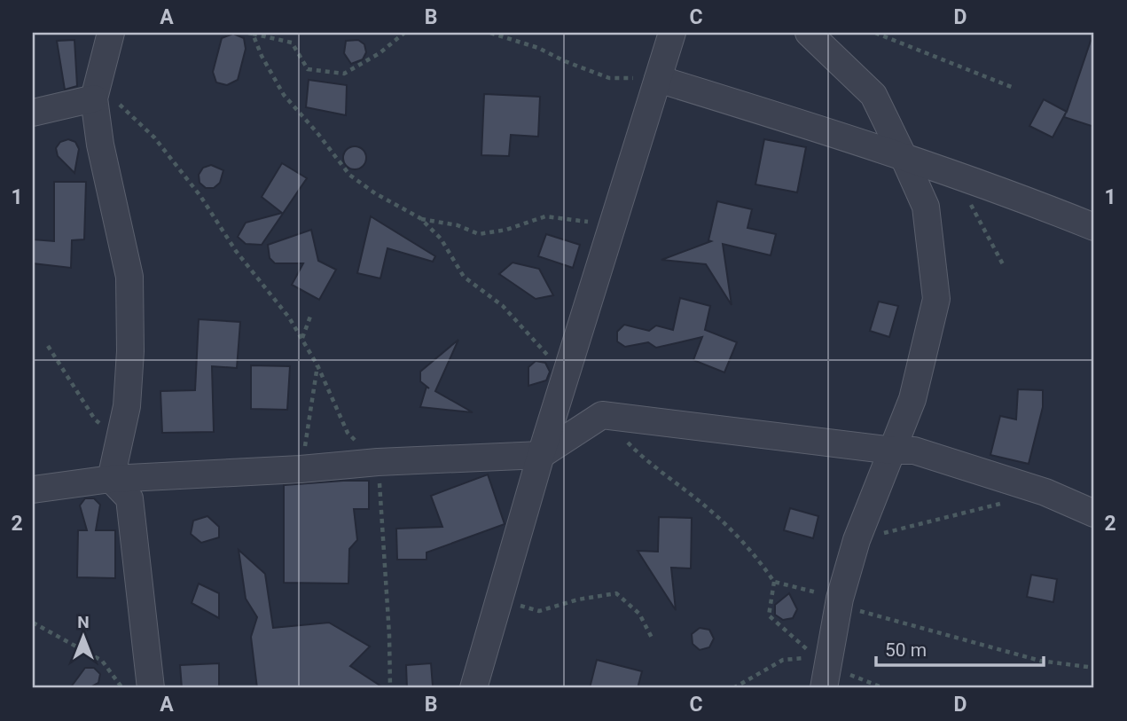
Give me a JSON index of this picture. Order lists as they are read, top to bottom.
{
  "scale_bar": "50 m",
  "north": "top",
  "grid": {
    "columns": [
      "A",
      "B",
      "C",
      "D"
    ],
    "rows": ["1", "2"]
  }
}
